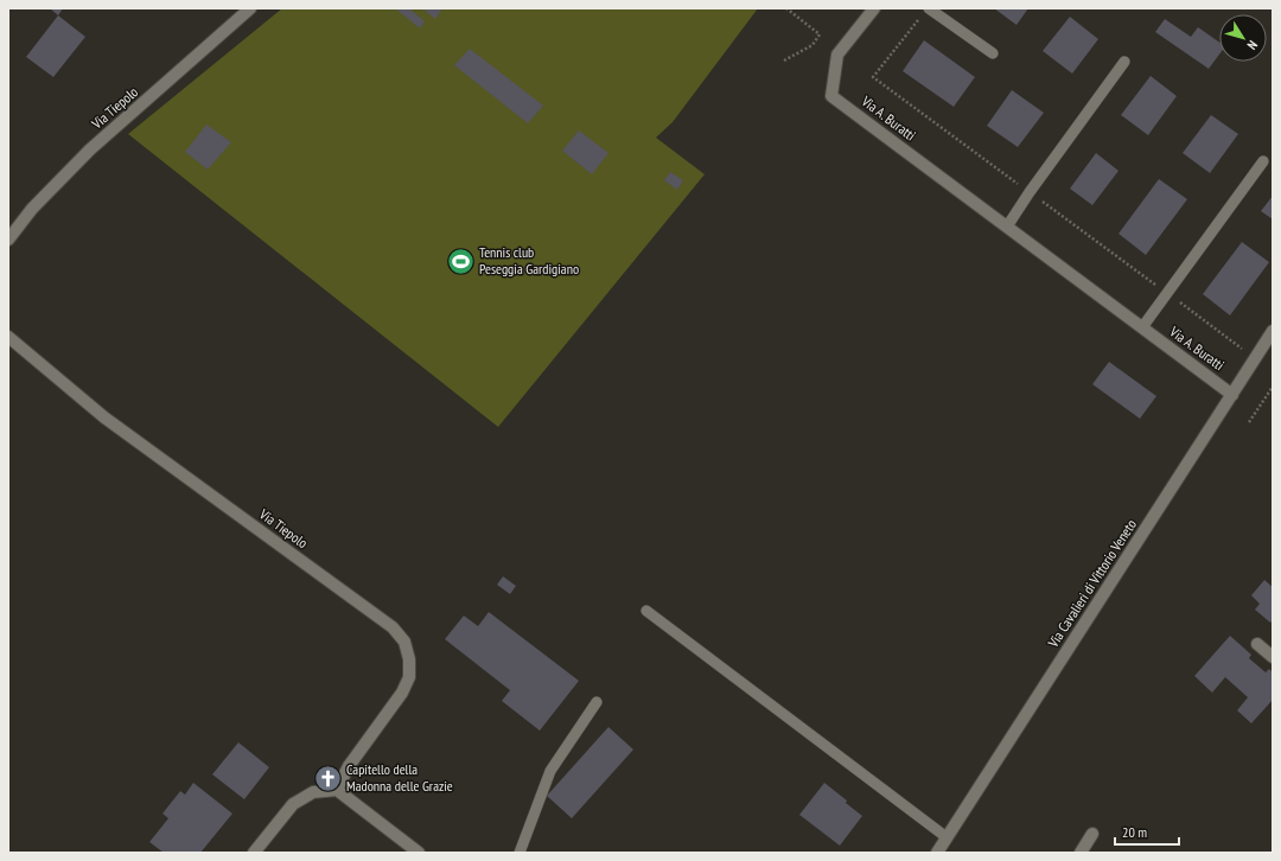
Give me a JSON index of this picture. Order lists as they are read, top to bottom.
{
  "streets": {
    "street": ["Via Tiepolo", "Via A. Buratti", "Via Cavalieri di Vittorio Veneto"]
  },
  "crossings": [
    ["Via A. Buratti", "Via Cavalieri di Vittorio Veneto"]
  ],
  "places": {
    "sports": ["Tennis club Peseggia Gardigiano"],
    "church": ["Capitello della Madonna delle Grazie"]
  },
  "scale_bar": "20 m",
  "north": "bottom right"
}
